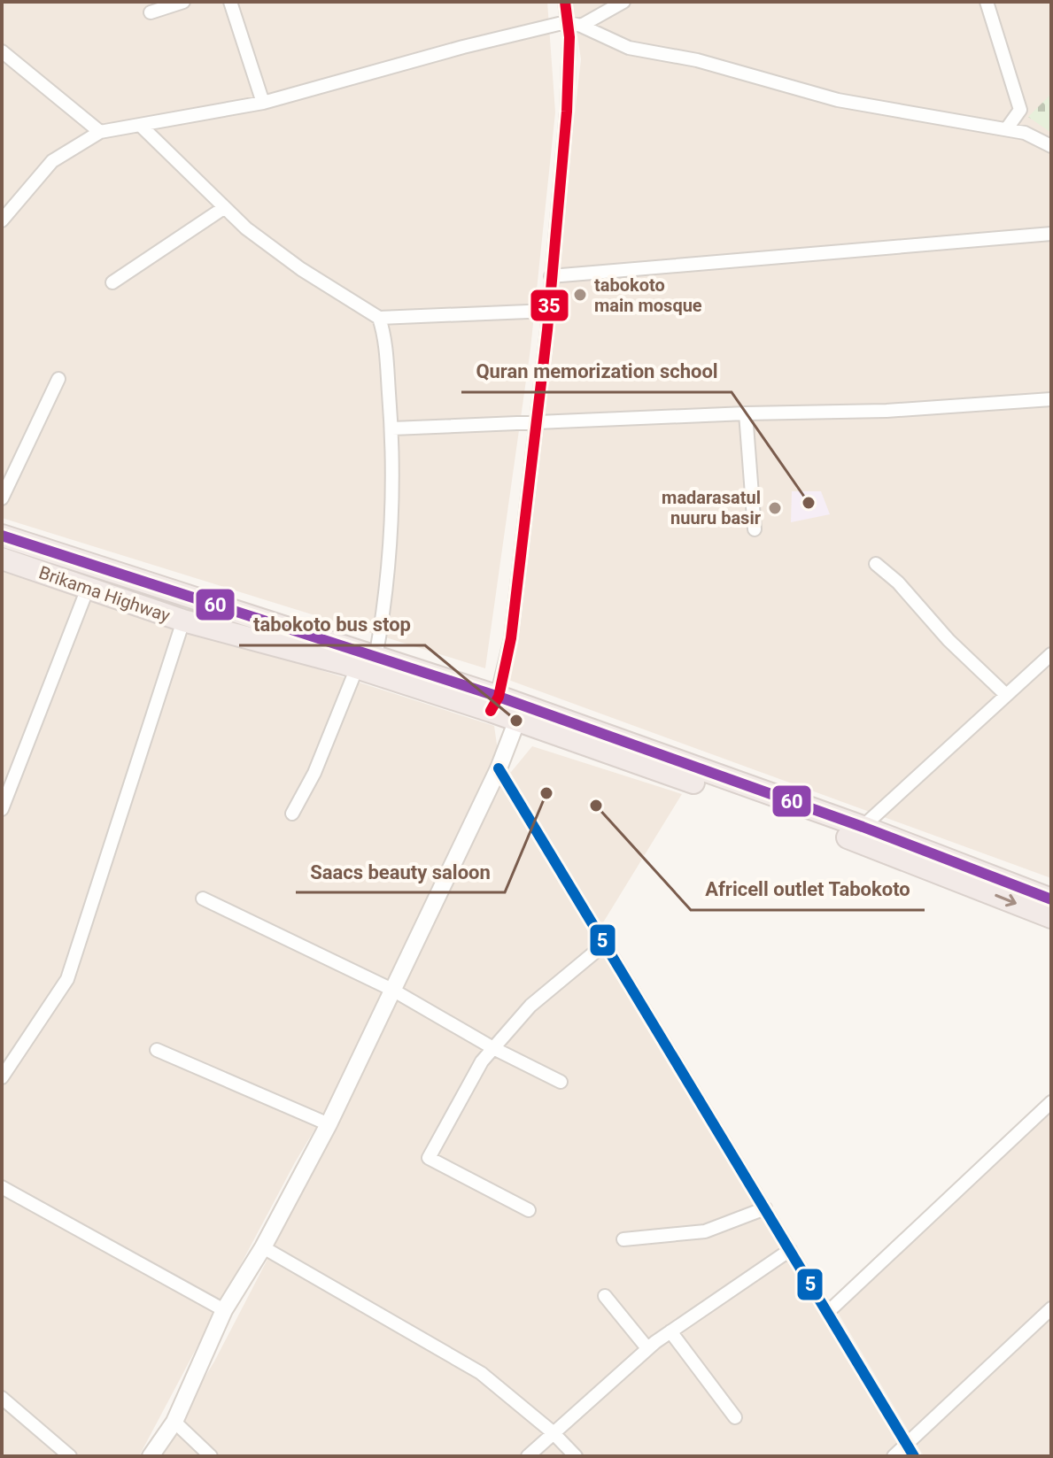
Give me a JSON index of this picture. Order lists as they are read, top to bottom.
{
  "streets": {
    "highway": ["Brikama Highway"]
  },
  "places": [
    "tabokoto main mosque",
    "Quran memorization school",
    "madarasatul nuuru basir",
    "tabokoto bus stop",
    "Saacs beauty saloon",
    "Africell outlet Tabokoto"
  ],
  "lines": ["transit line 35", "transit line 60", "transit line 5"]
}
